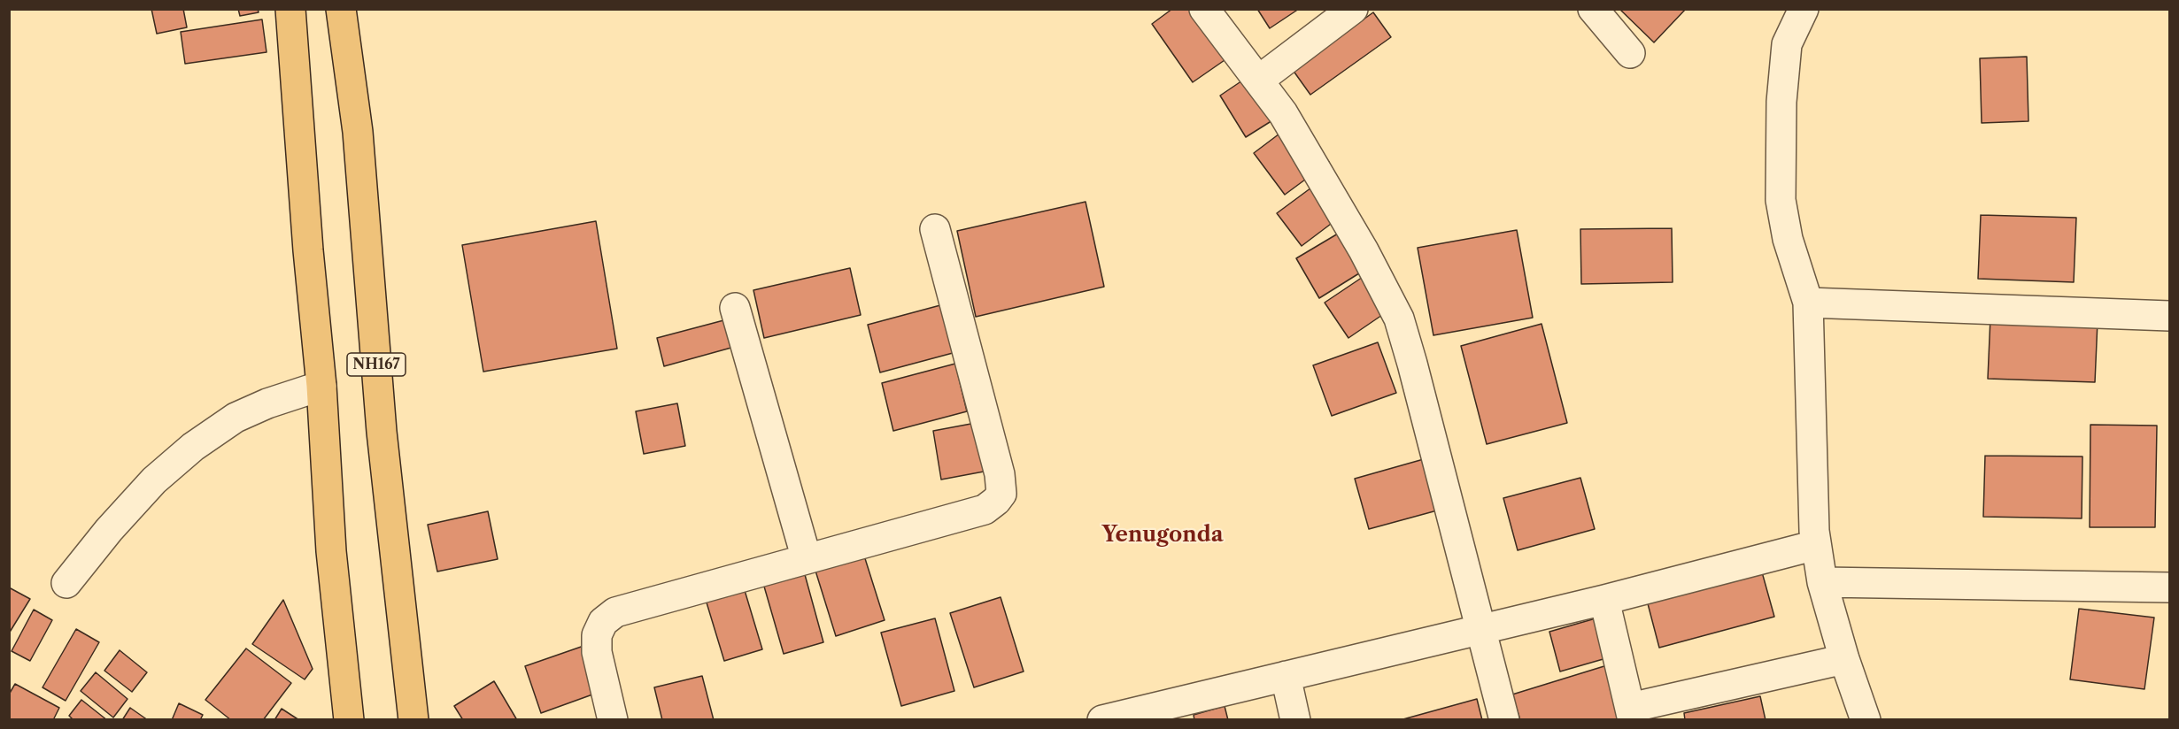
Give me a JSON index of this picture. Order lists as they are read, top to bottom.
{
  "streets": {
    "highway": ["NH167"]
  },
  "districts": ["Yenugonda"]
}
